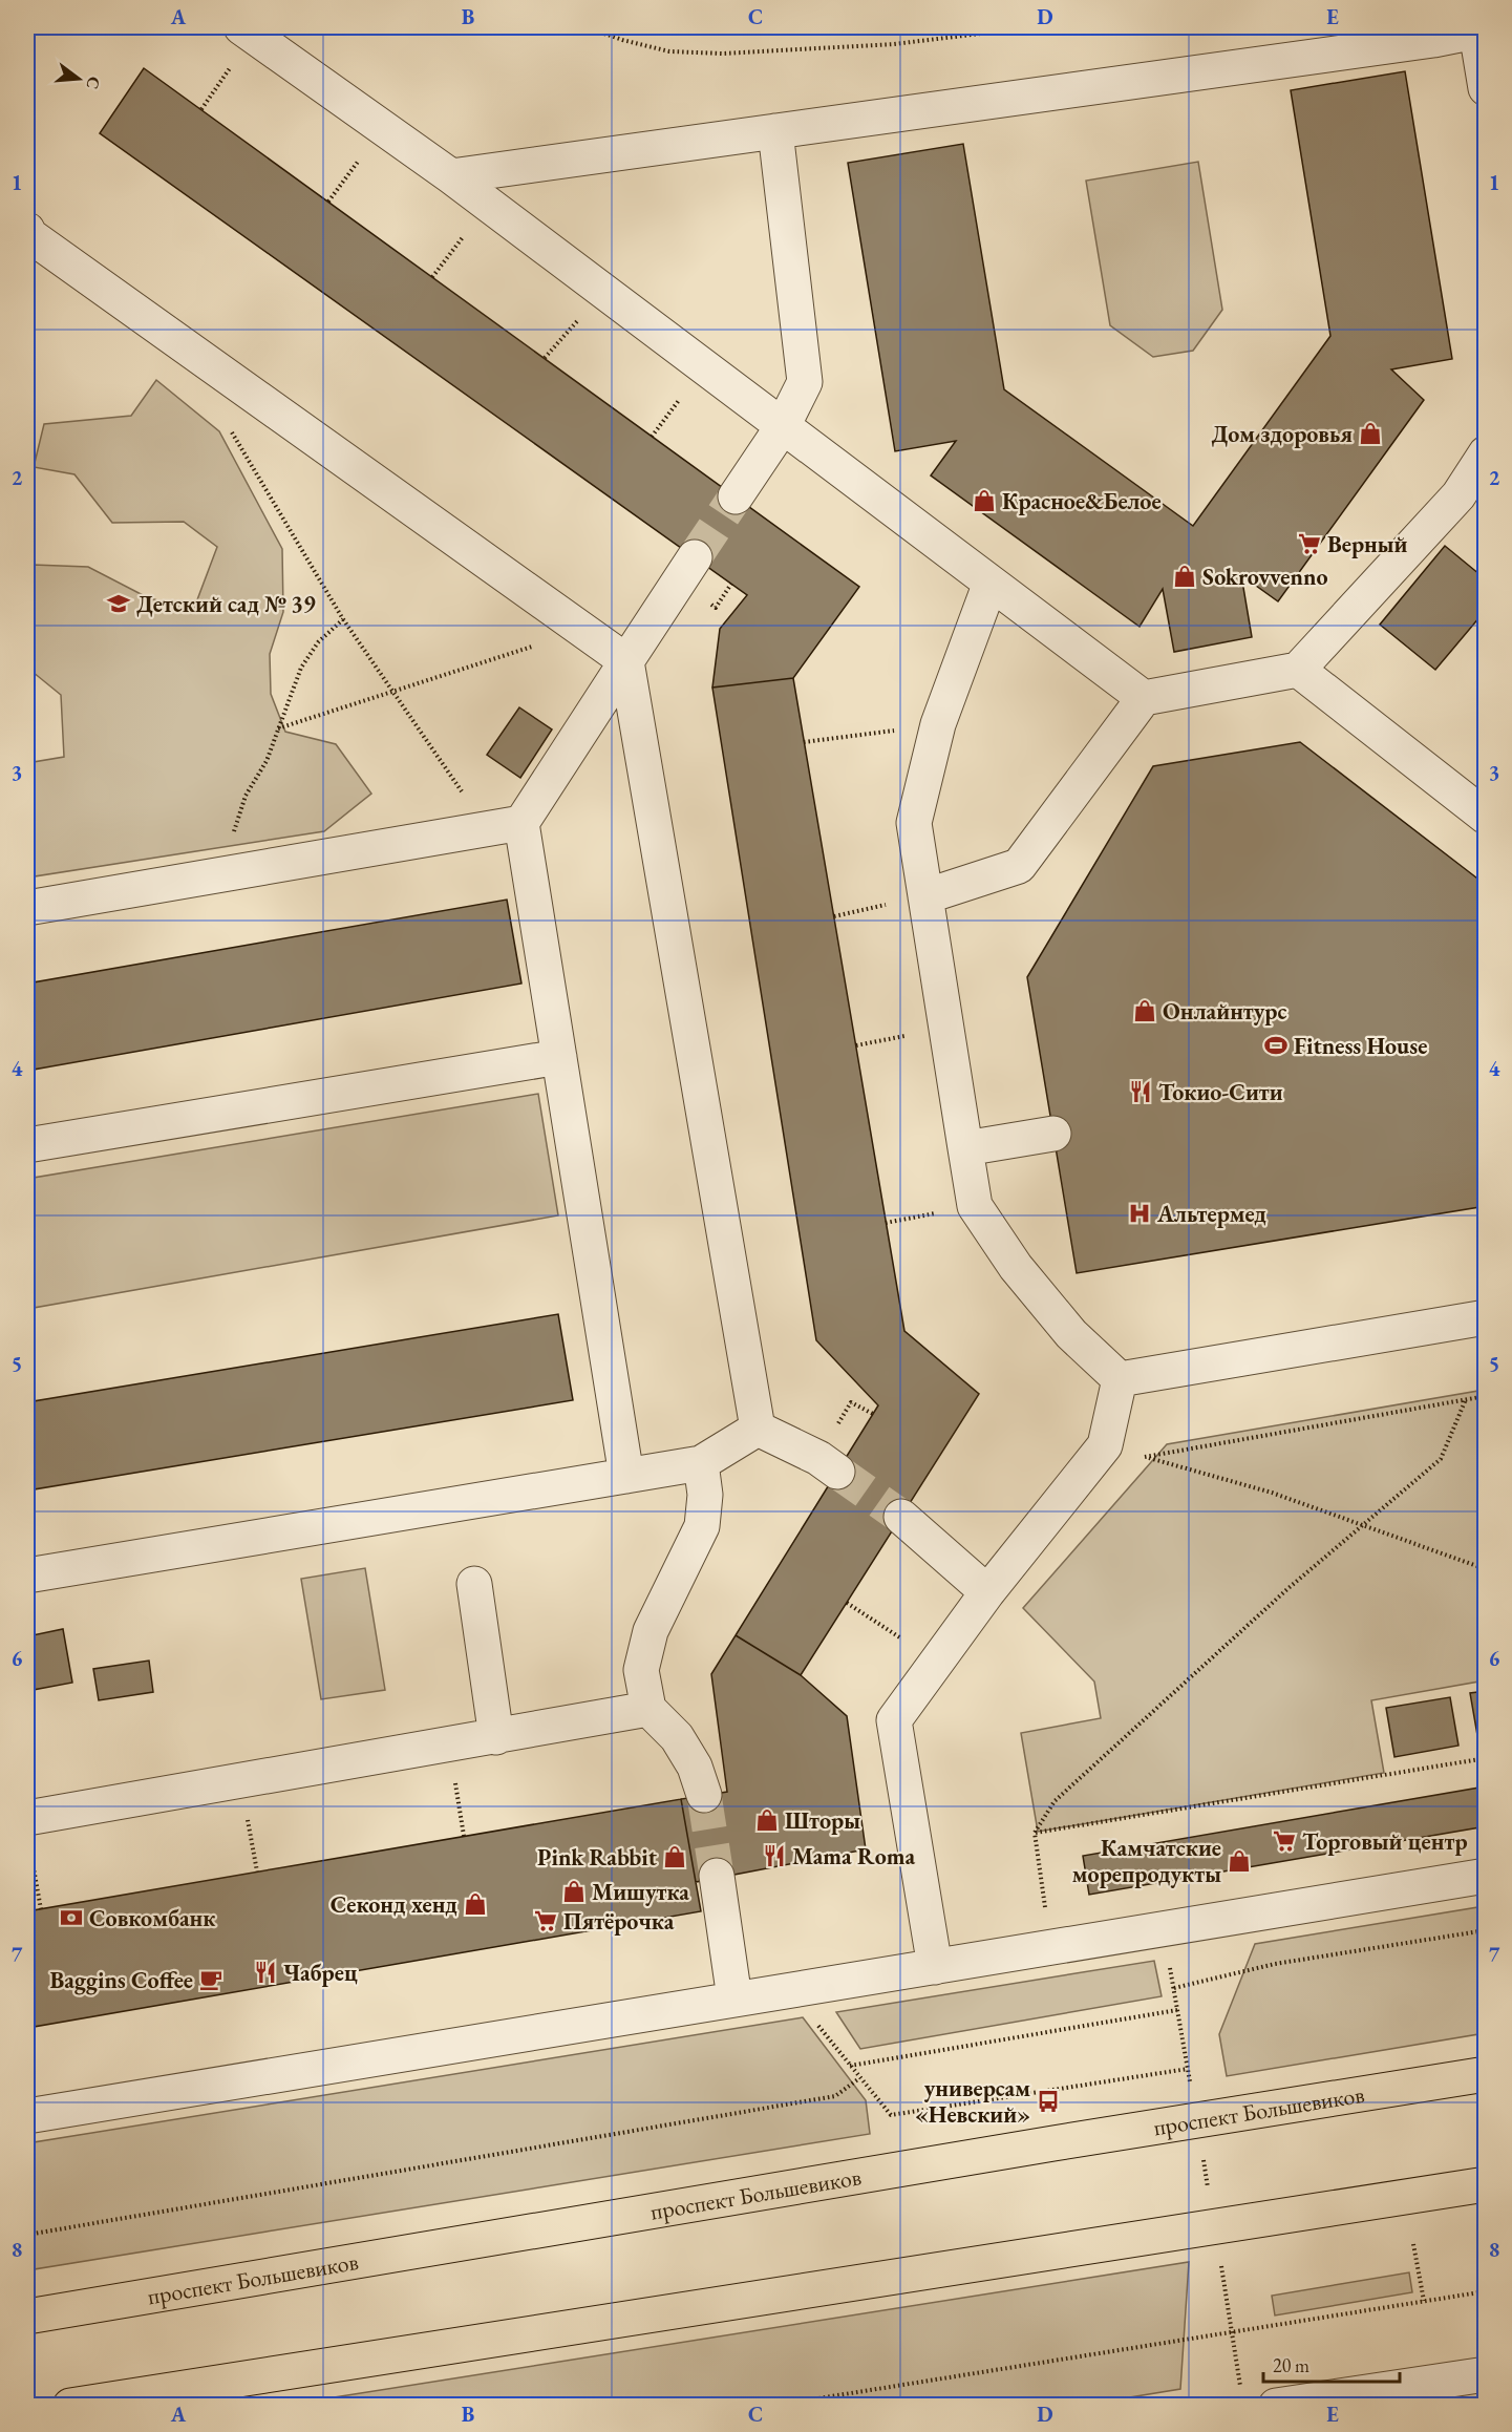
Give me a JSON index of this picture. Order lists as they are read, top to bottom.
{
  "streets": {
    "main road": ["проспект Большевиков"]
  },
  "places": {
    "shop": [
      "Дом здоровья",
      "Красное&Белое",
      "Sokrovvenno",
      "Онлайнтурс",
      "Шторы",
      "Pink Rabbit",
      "Камчатские морепродукты",
      "Мишутка",
      "Секонд хенд"
    ],
    "supermarket": ["Верный", "Торговый центр", "Пятёрочка"],
    "school or university": ["Детский сад № 39"],
    "sports": ["Fitness House"],
    "restaurant": ["Токио-Сити", "Mama Roma", "Чабрец"],
    "hospital": ["Альтермед"],
    "bank": ["Совкомбанк"],
    "cafe": ["Baggins Coffee"],
    "bus stop": ["универсам «Невский»"]
  },
  "scale_bar": "20 m",
  "north": "right",
  "grid": {
    "columns": [
      "A",
      "B",
      "C",
      "D",
      "E"
    ],
    "rows": [
      "1",
      "2",
      "3",
      "4",
      "5",
      "6",
      "7",
      "8"
    ]
  }
}
